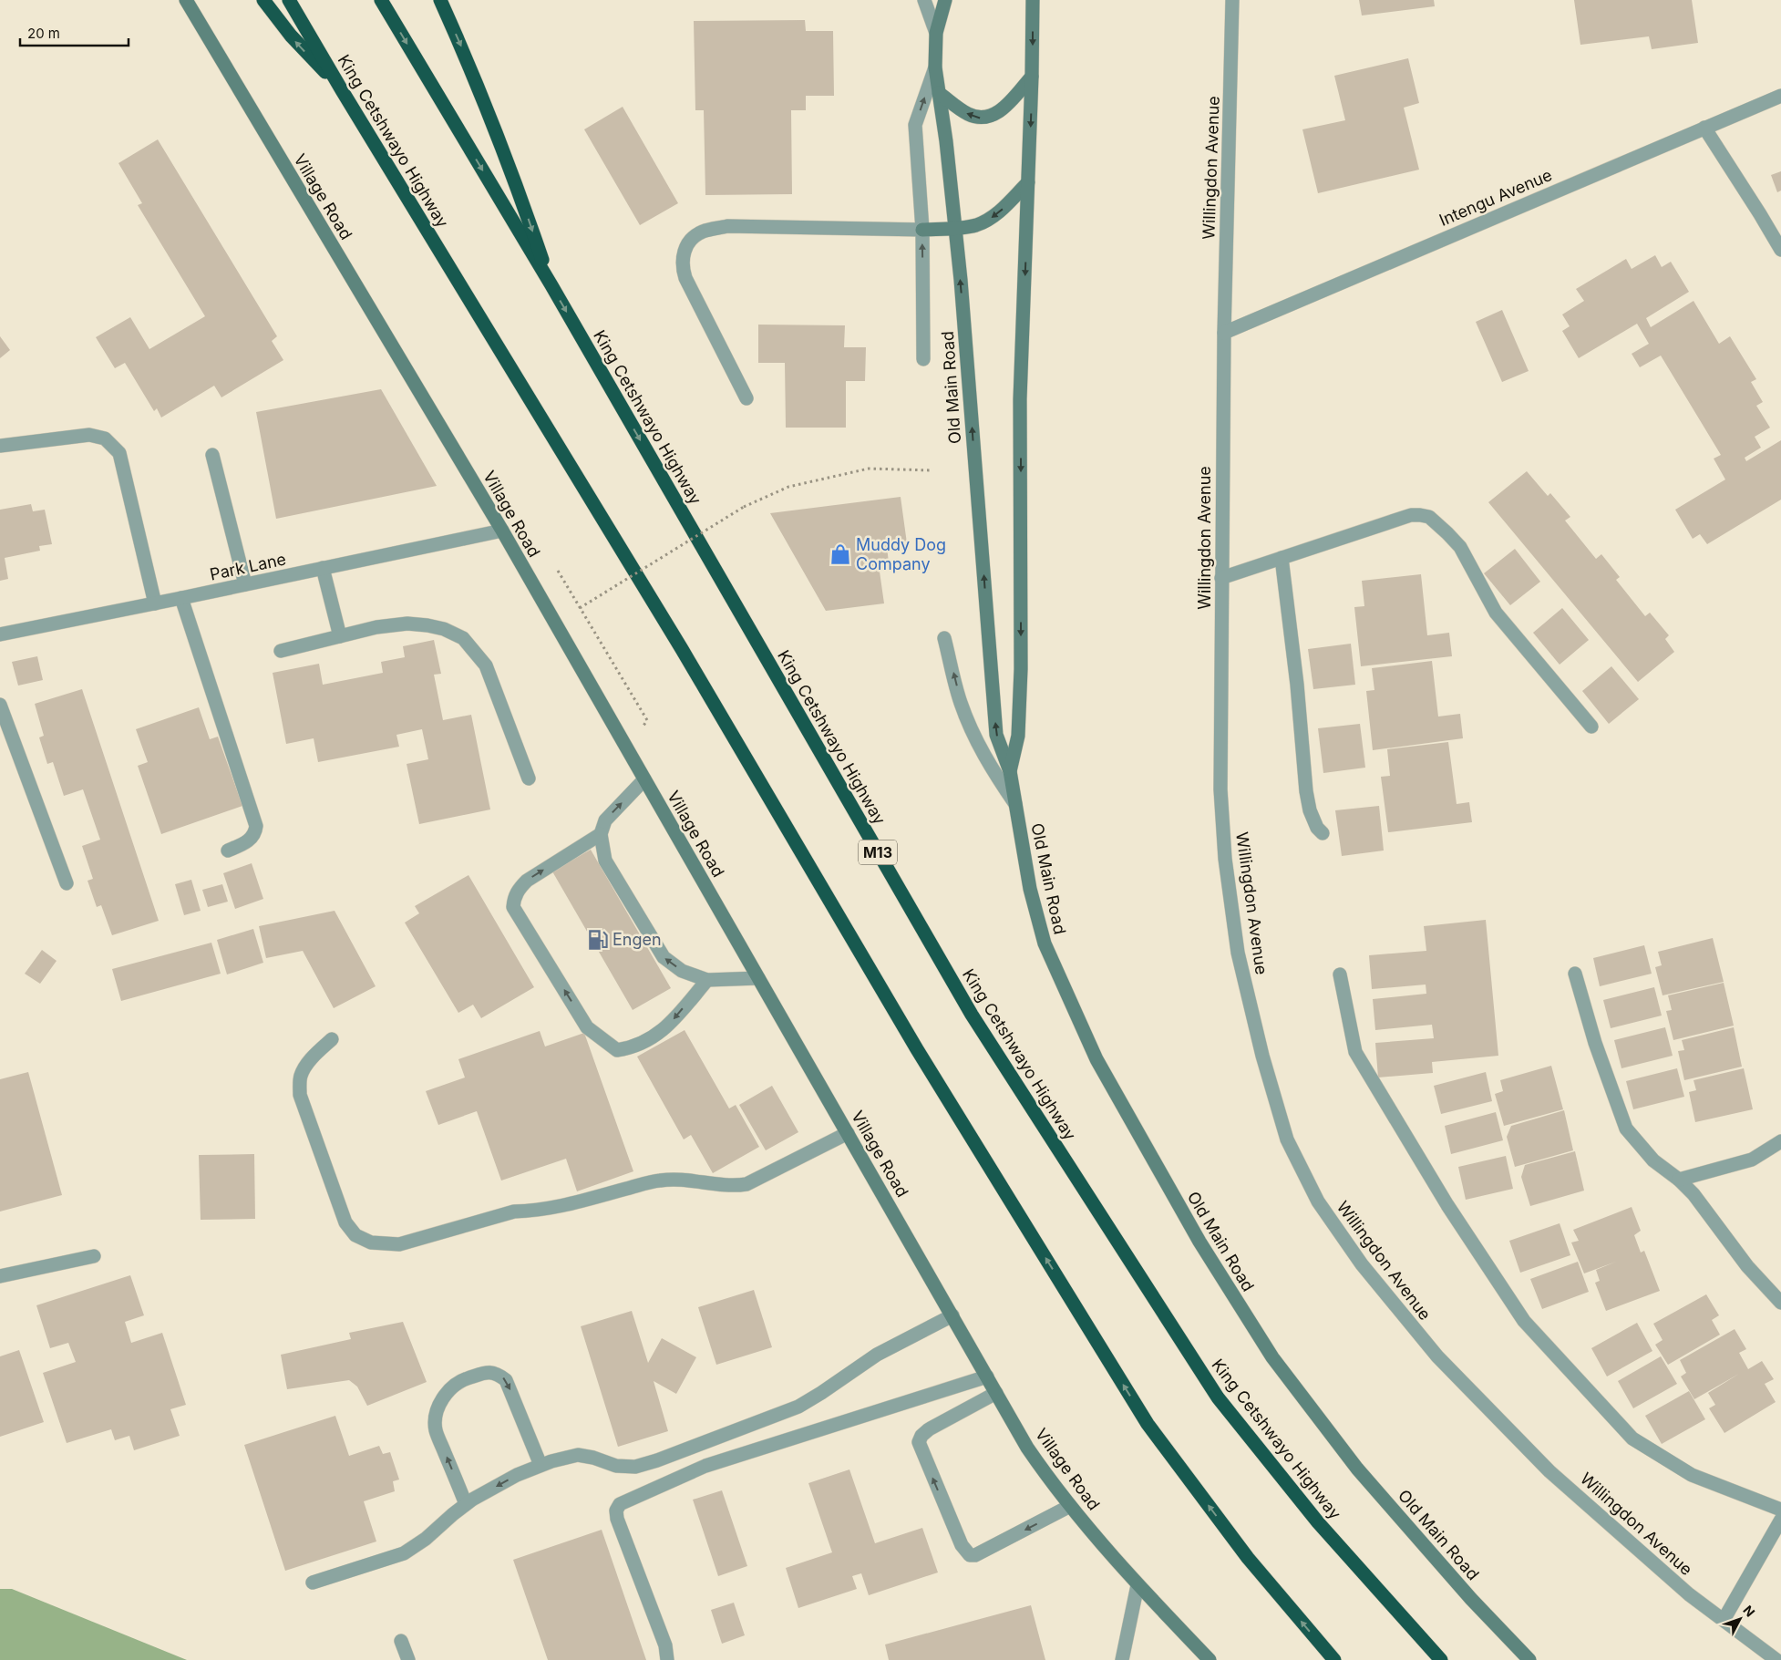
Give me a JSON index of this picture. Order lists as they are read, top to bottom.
{
  "streets": {
    "highway": ["King Cetshwayo Highway", "M13"],
    "main road": ["Village Road", "Old Main Road"],
    "street": ["Willingdon Avenue", "Intengu Avenue", "Park Lane"]
  },
  "crossings": [
    ["Willingdon Avenue", "Intengu Avenue"],
    ["Village Road", "Park Lane"]
  ],
  "places": {
    "shop": ["Muddy Dog Company"],
    "fuel station": ["Engen"]
  },
  "scale_bar": "20 m",
  "north": "top right"
}
